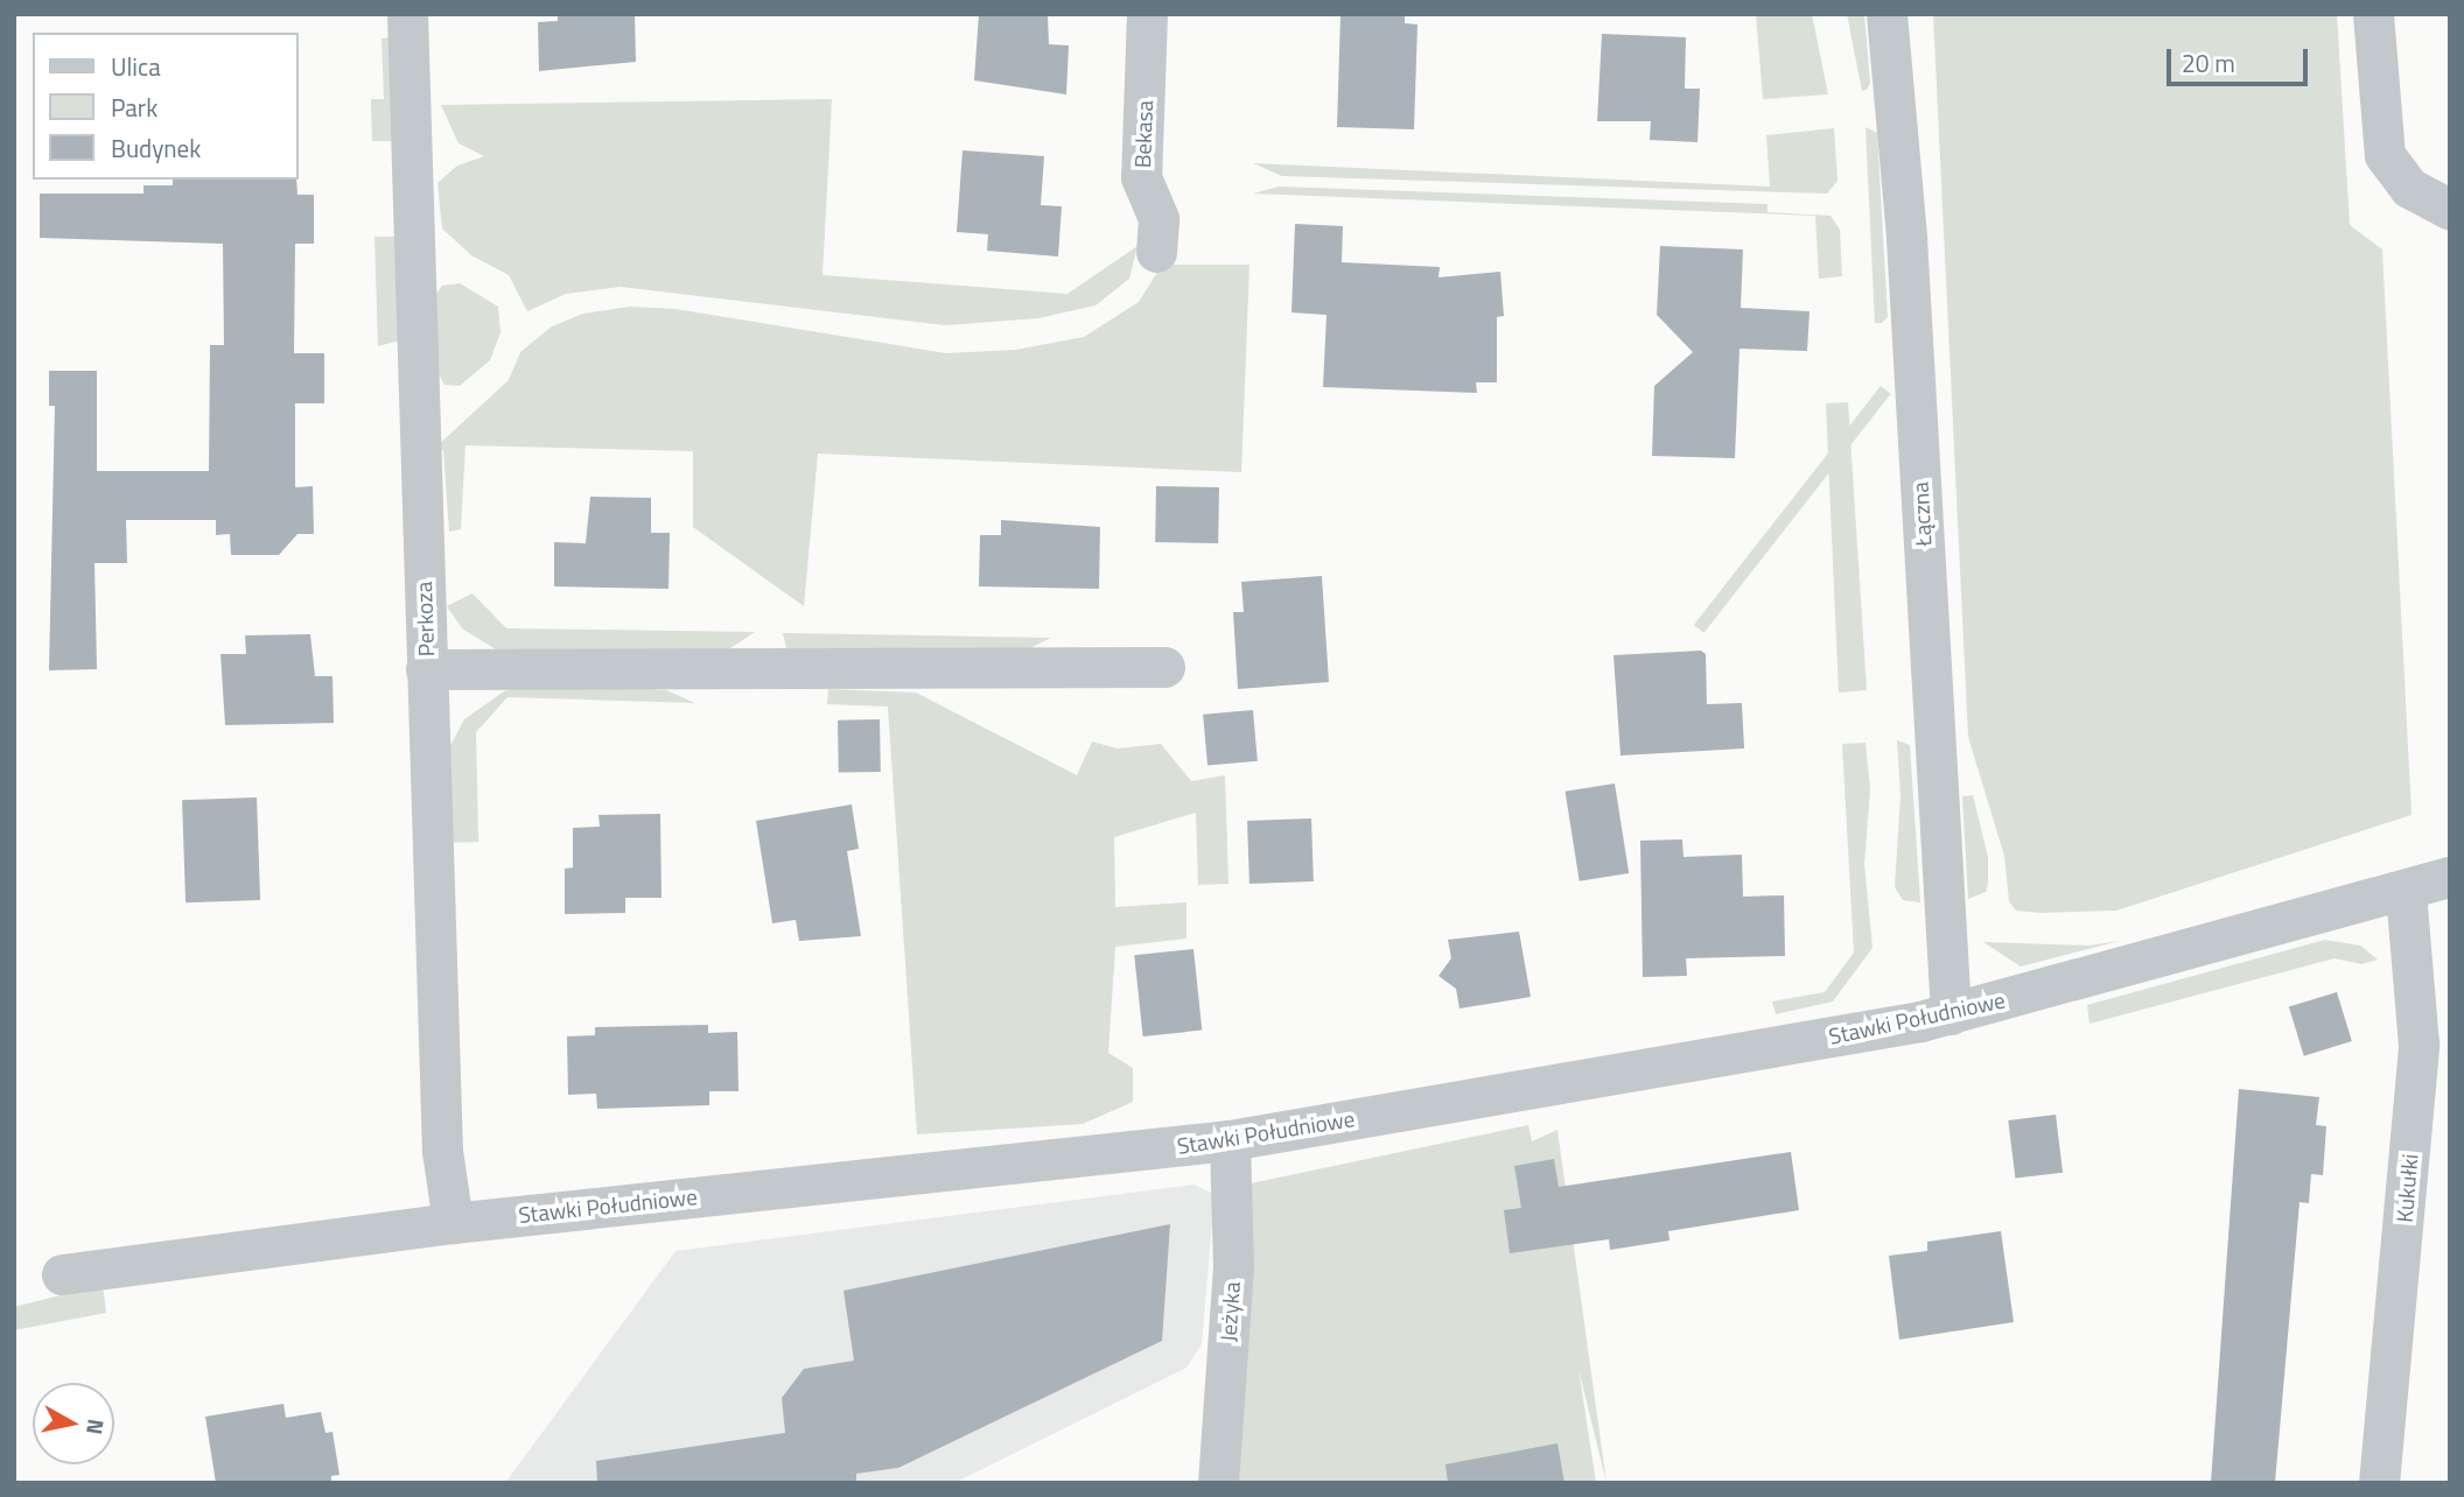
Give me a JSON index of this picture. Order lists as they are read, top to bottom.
{
  "streets": {
    "street": [
      "Bekasa",
      "Łączna",
      "Perkoza",
      "Stawki Południowe",
      "Kukułki",
      "Jeżyka"
    ]
  },
  "crossings": [
    ["Łączna", "Stawki Południowe"],
    ["Perkoza", "Stawki Południowe"],
    ["Stawki Południowe", "Kukułki"],
    ["Stawki Południowe", "Jeżyka"]
  ],
  "legend": ["Ulica", "Park", "Budynek"],
  "scale_bar": "20 m",
  "north": "right"
}
